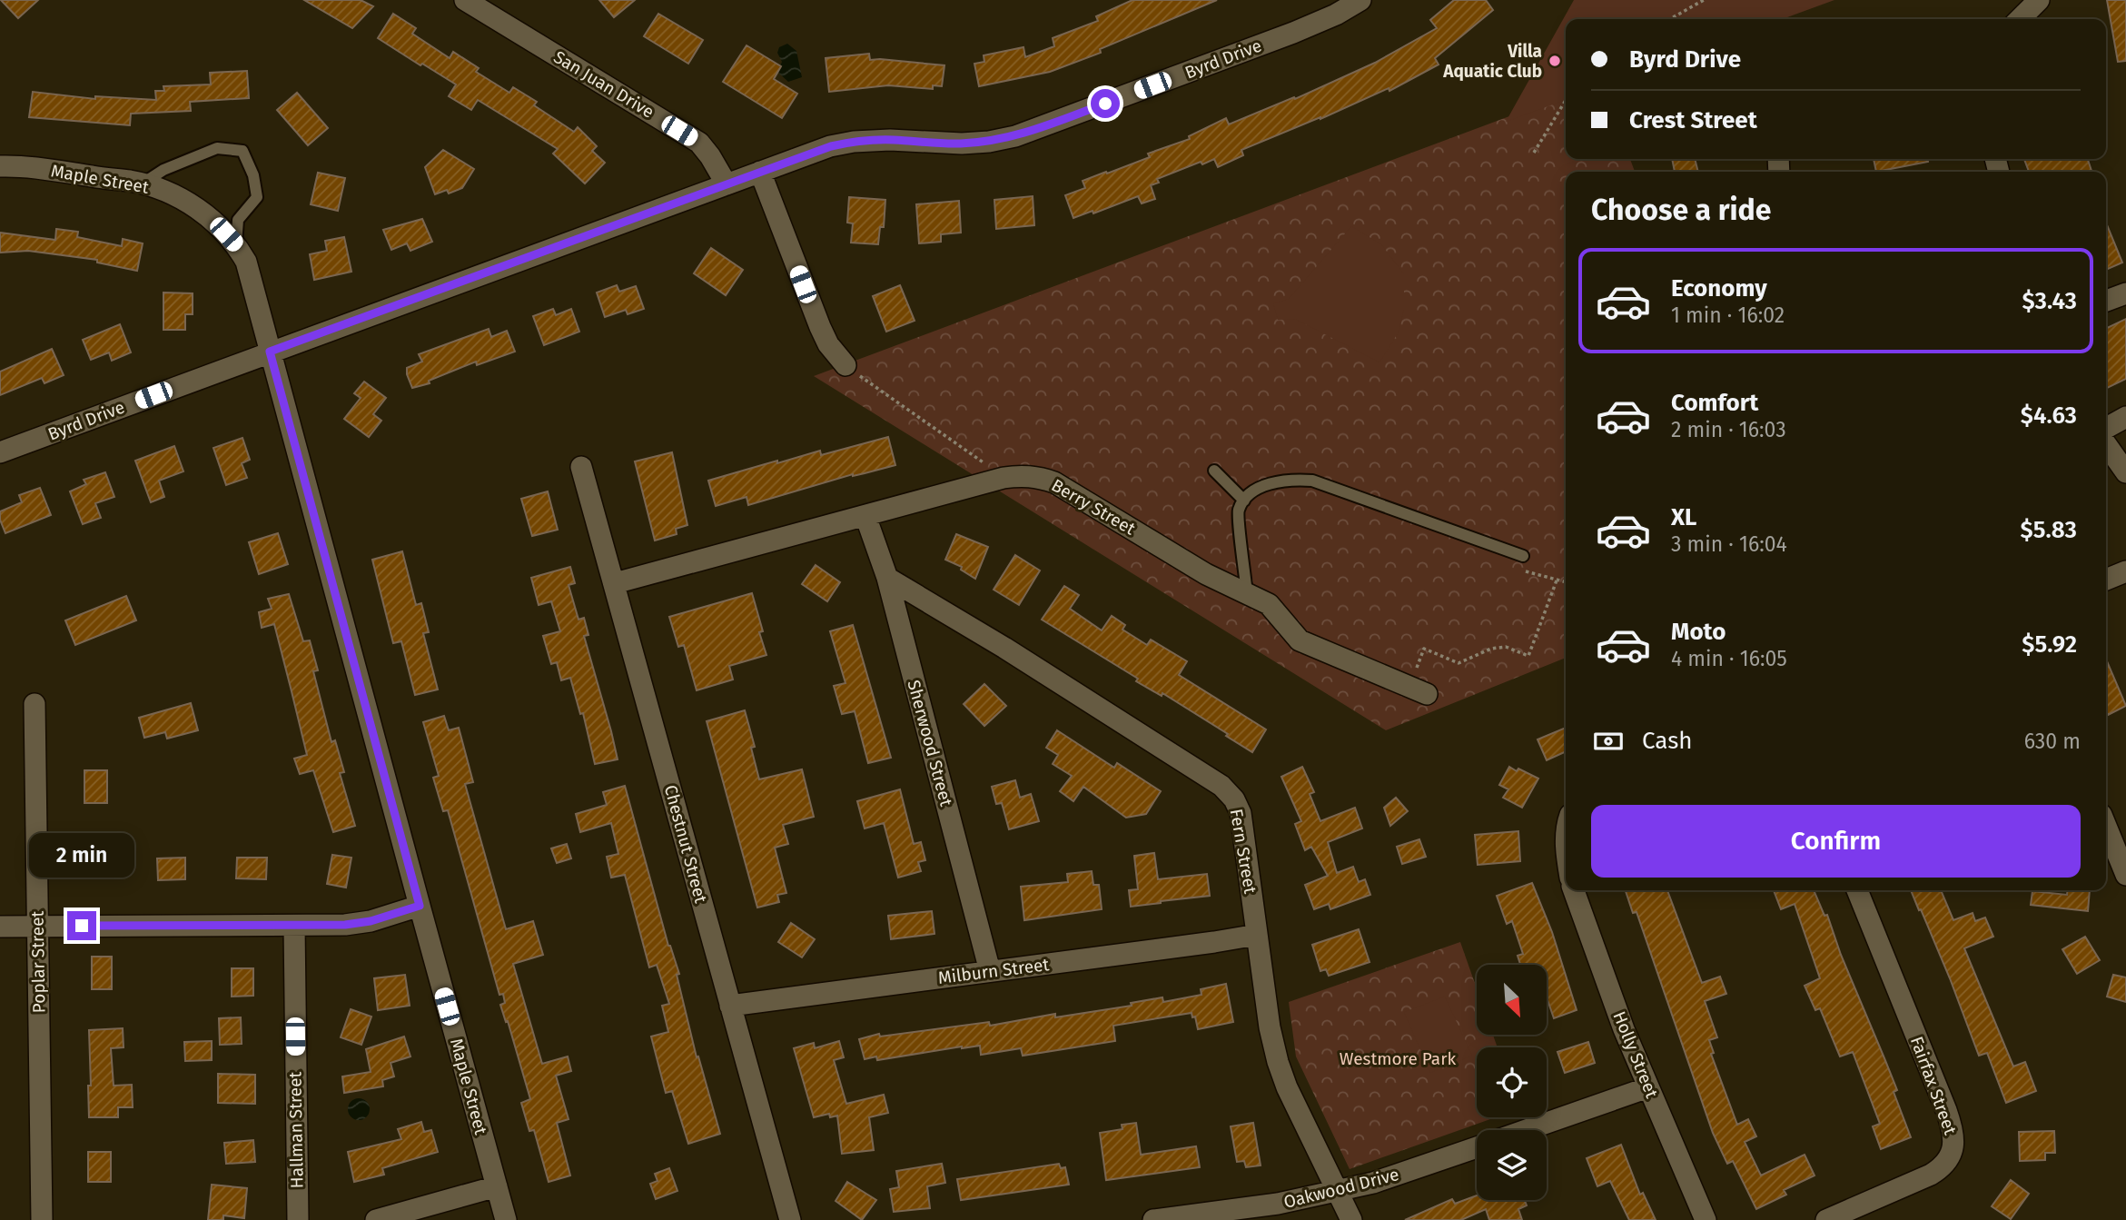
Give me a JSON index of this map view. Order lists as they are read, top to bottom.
{
  "streets": {
    "street": [
      "Byrd Drive",
      "San Juan Drive",
      "Maple Street",
      "Berry Street",
      "Sherwood Street",
      "Chestnut Street",
      "Fern Street",
      "Poplar Street",
      "Milburn Street",
      "Holly Street",
      "Fairfax Street",
      "Hallman Street",
      "Oakwood Drive"
    ]
  },
  "crossings": [
    ["Byrd Drive", "San Juan Drive"],
    ["Byrd Drive", "Maple Street"],
    ["Berry Street", "Sherwood Street"],
    ["Berry Street", "Chestnut Street"],
    ["Sherwood Street", "Fern Street"],
    ["Sherwood Street", "Milburn Street"],
    ["Chestnut Street", "Milburn Street"],
    ["Fern Street", "Milburn Street"],
    ["Fern Street", "Oakwood Drive"]
  ],
  "parks": ["Westmore Park"],
  "places": ["Villa Aquatic Club"],
  "north": "bottom right",
  "page": {
    "banner": ["Byrd Drive", "Crest Street"],
    "heading": "Choose a ride",
    "list": [
      {
        "name": "Economy",
        "note": "1 min · 16:02",
        "value": "$3.43"
      },
      {
        "name": "Comfort",
        "note": "2 min · 16:03",
        "value": "$4.63"
      },
      {
        "name": "XL",
        "note": "3 min · 16:04",
        "value": "$5.83"
      },
      {
        "name": "Moto",
        "note": "4 min · 16:05",
        "value": "$5.92"
      }
    ],
    "pay": ["Cash", "630 m"],
    "buttons": "Confirm",
    "bubble": "2 min"
  }
}
